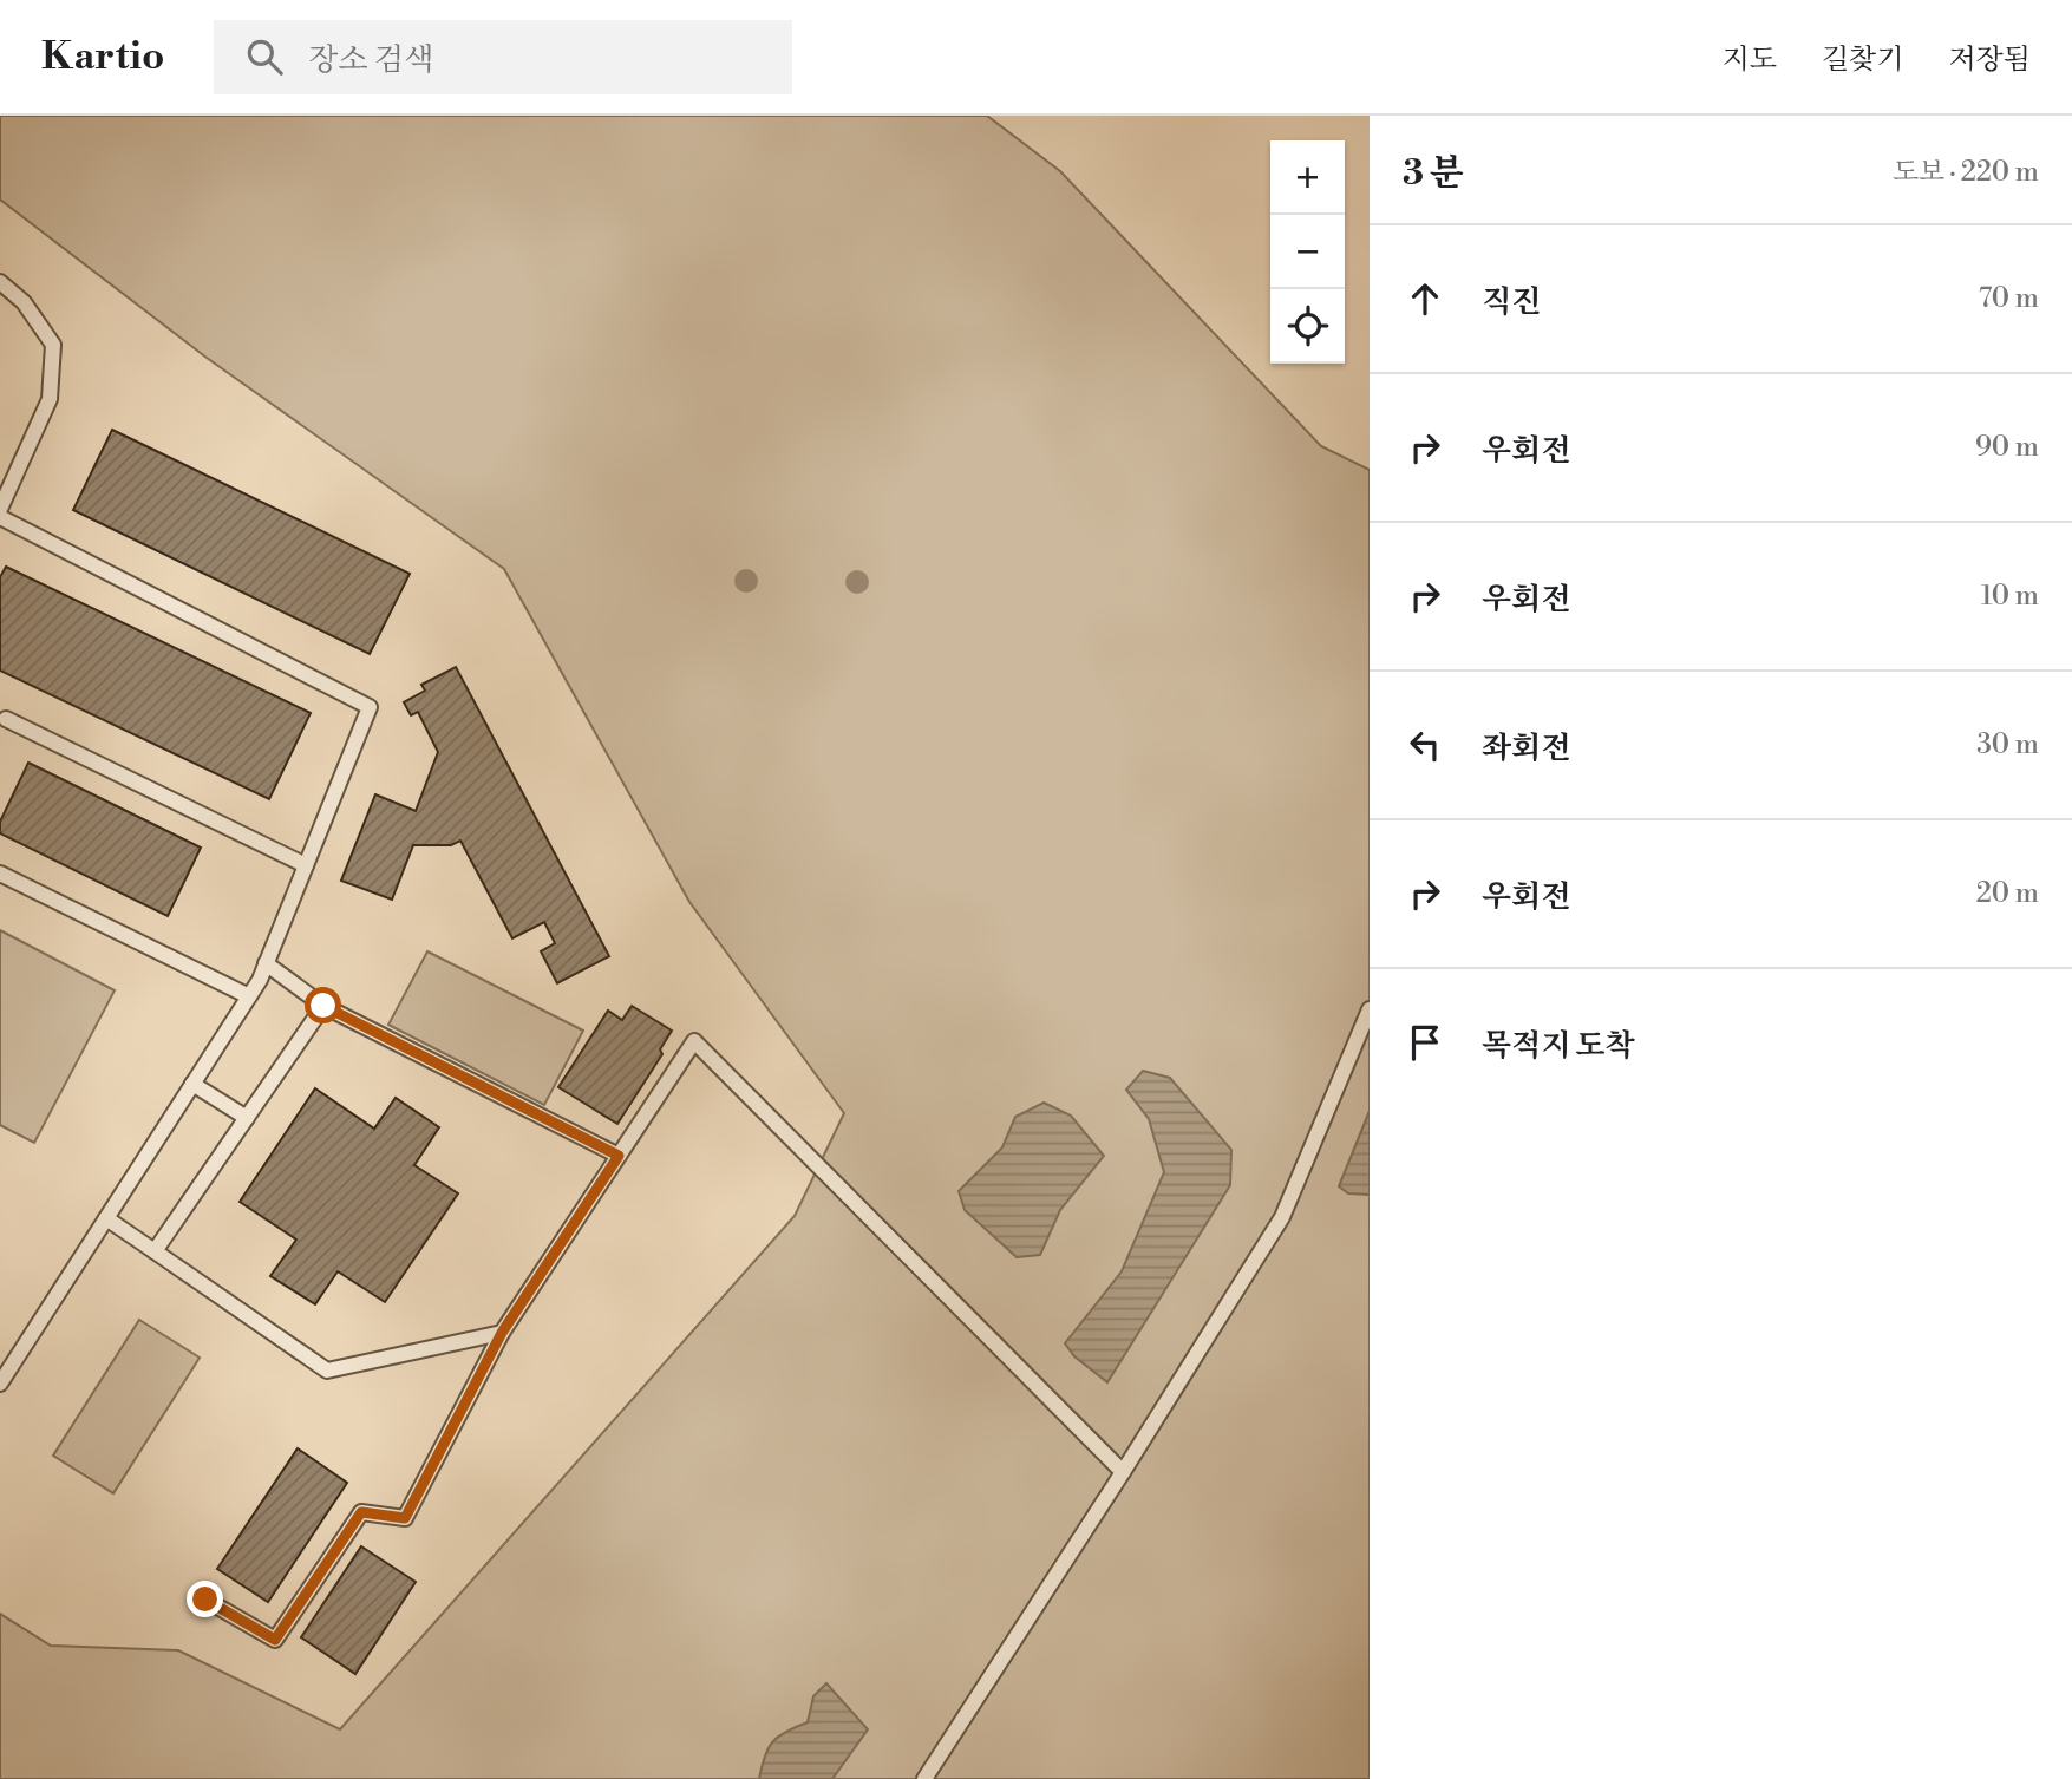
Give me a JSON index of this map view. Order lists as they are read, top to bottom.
{
  "page": {
    "header": "Kartio",
    "search": "장소 검색",
    "nav": ["지도", "길찾기", "저장됨"],
    "heading": ["3 분", "도보 · 220 m"],
    "map_buttons": ["+", "−"],
    "list": [
      ["직진", "70 m"],
      ["우회전", "90 m"],
      ["우회전", "10 m"],
      ["좌회전", "30 m"],
      ["우회전", "20 m"],
      "목적지 도착"
    ]
  }
}
